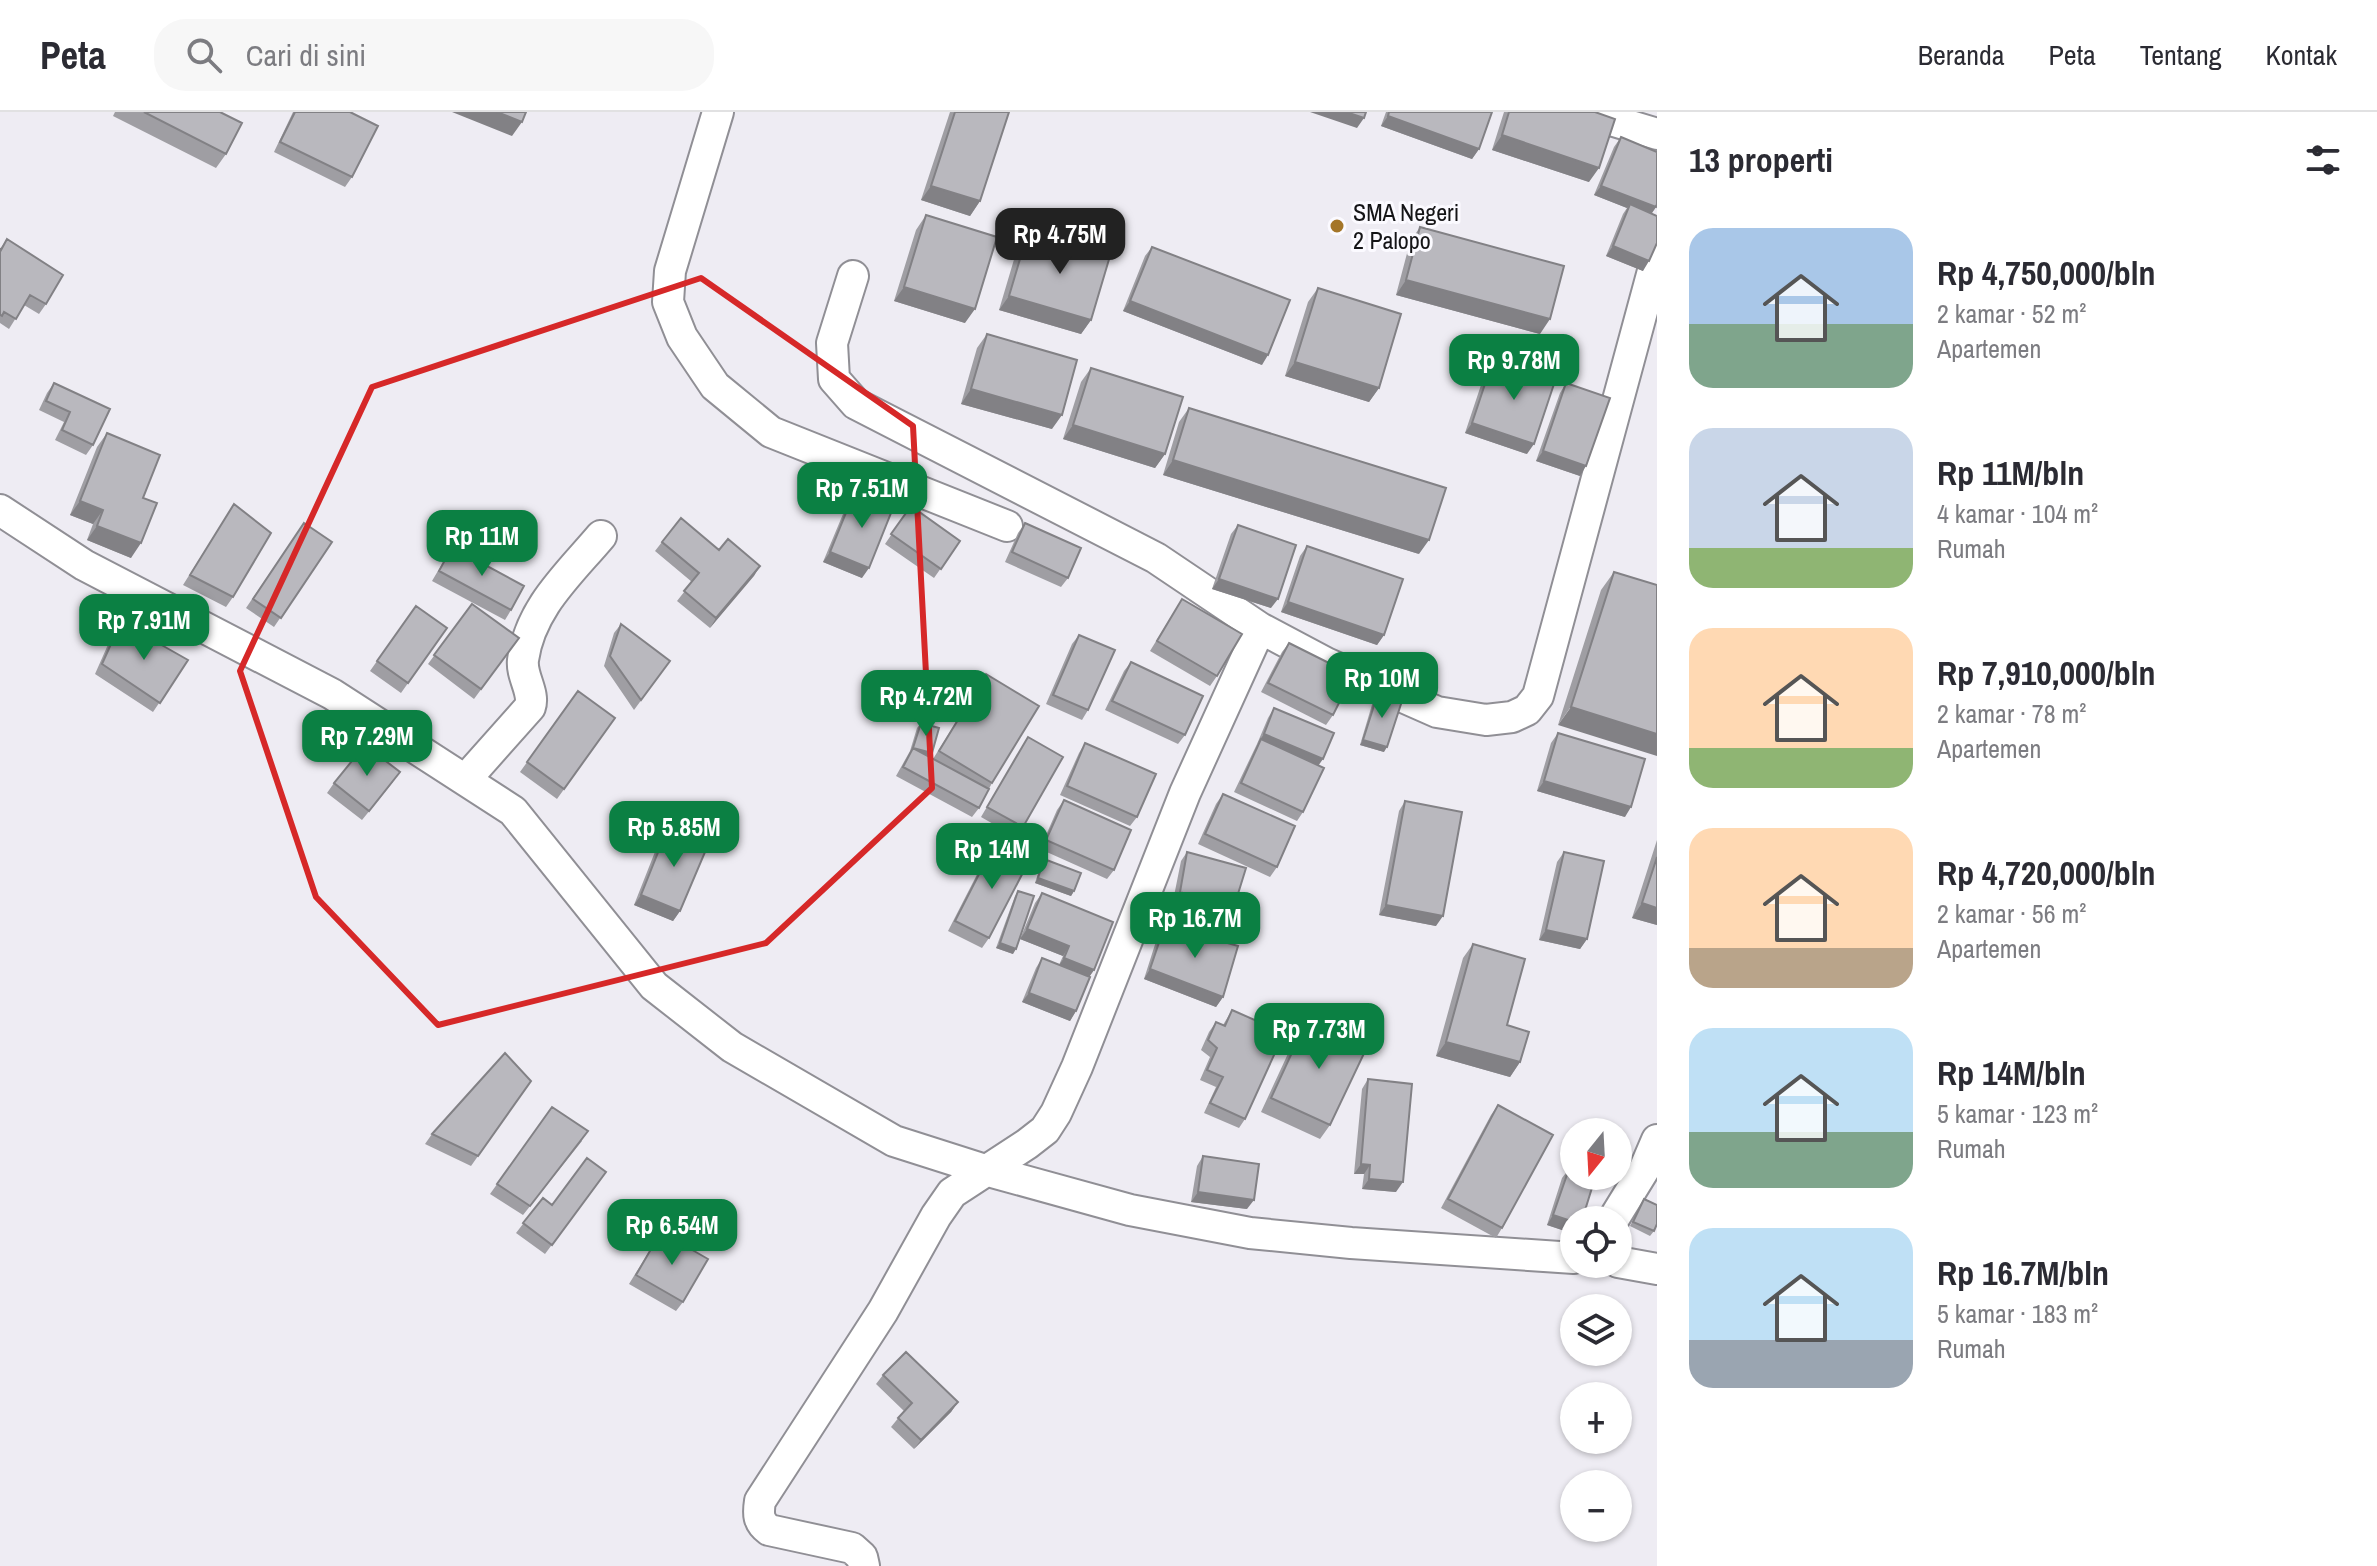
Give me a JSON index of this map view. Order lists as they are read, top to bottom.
{
  "places": ["SMA Negeri 2 Palopo"],
  "north": "bottom",
  "page": {
    "header": "Peta",
    "search": "Cari di sini",
    "nav": [
      "Beranda",
      "Peta",
      "Tentang",
      "Kontak"
    ],
    "heading": "13 properti",
    "price": [
      "Rp 4.75M",
      "Rp 9.78M",
      "Rp 7.51M",
      "Rp 11M",
      "Rp 7.91M",
      "Rp 10M",
      "Rp 4.72M",
      "Rp 7.29M",
      "Rp 5.85M",
      "Rp 14M",
      "Rp 16.7M",
      "Rp 7.73M",
      "Rp 6.54M"
    ],
    "list": [
      {
        "name": "Rp 4,750,000/bln",
        "note": "2 kamar · 52 m² · Apartemen"
      },
      {
        "name": "Rp 11M/bln",
        "note": "4 kamar · 104 m² · Rumah"
      },
      {
        "name": "Rp 7,910,000/bln",
        "note": "2 kamar · 78 m² · Apartemen"
      },
      {
        "name": "Rp 4,720,000/bln",
        "note": "2 kamar · 56 m² · Apartemen"
      },
      {
        "name": "Rp 14M/bln",
        "note": "5 kamar · 123 m² · Rumah"
      },
      {
        "name": "Rp 16.7M/bln",
        "note": "5 kamar · 183 m² · Rumah"
      }
    ],
    "map_buttons": ["+", "−"]
  }
}
